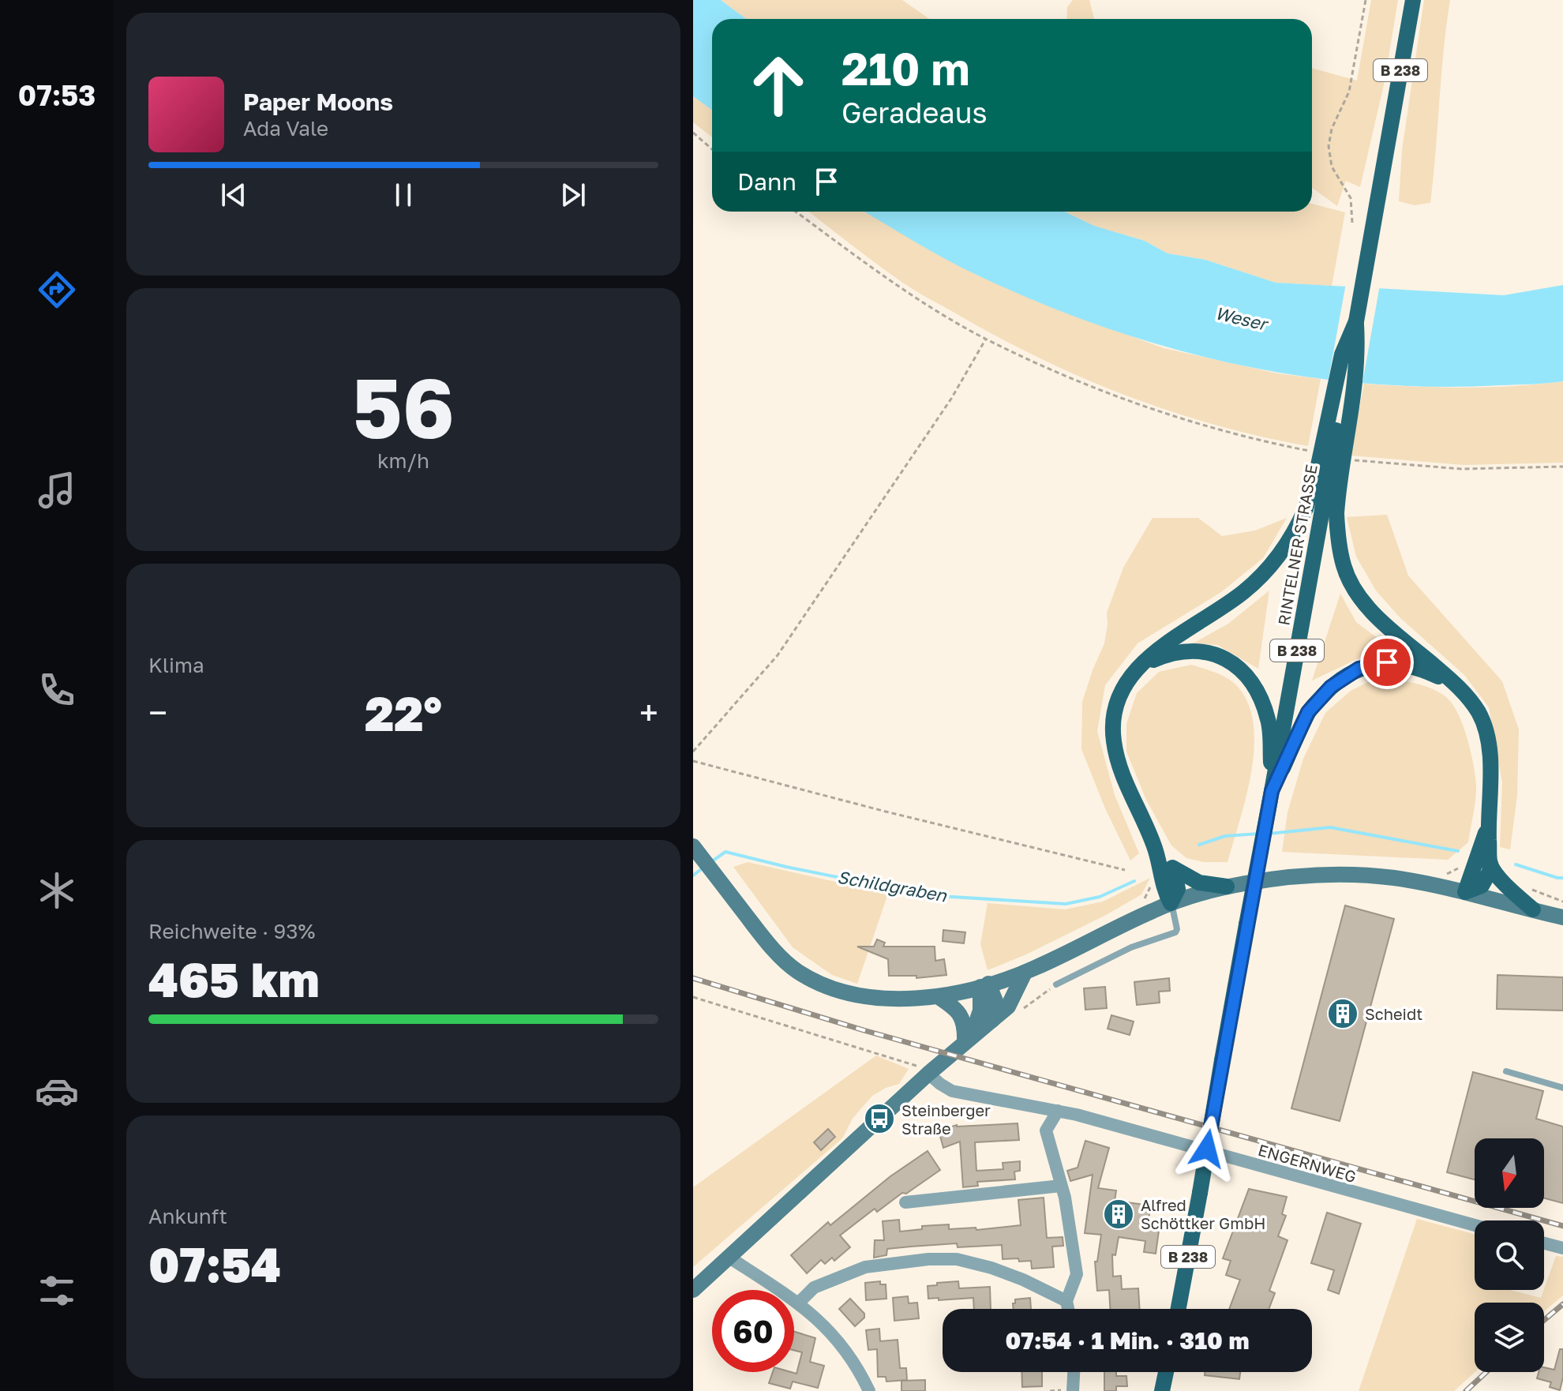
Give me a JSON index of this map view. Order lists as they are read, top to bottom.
{
  "streets": {
    "main road": ["B 238", "RINTELNER STRASSE"],
    "street": ["ENGERNWEG"]
  },
  "crossings": [
    ["B 238", "RINTELNER STRASSE"]
  ],
  "water": ["Weser", "Schildgraben"],
  "places": {
    "building": ["Scheidt", "Alfred Schöttker GmbH"],
    "bus stop": ["Steinberger Straße"]
  },
  "north": "bottom",
  "page": {
    "tabs": "07:53",
    "turn": ["210 m", "Geradeaus"],
    "song": ["Paper Moons", "Ada Vale"],
    "then": "Dann",
    "tile": [
      ["56", "km/h"],
      "Klima",
      ["Reichweite · 93%", "465 km"],
      ["Ankunft", "07:54"]
    ],
    "heat": ["−", "22°", "+"],
    "limit": "60",
    "trip": "07:54 · 1 Min. · 310 m"
  }
}
